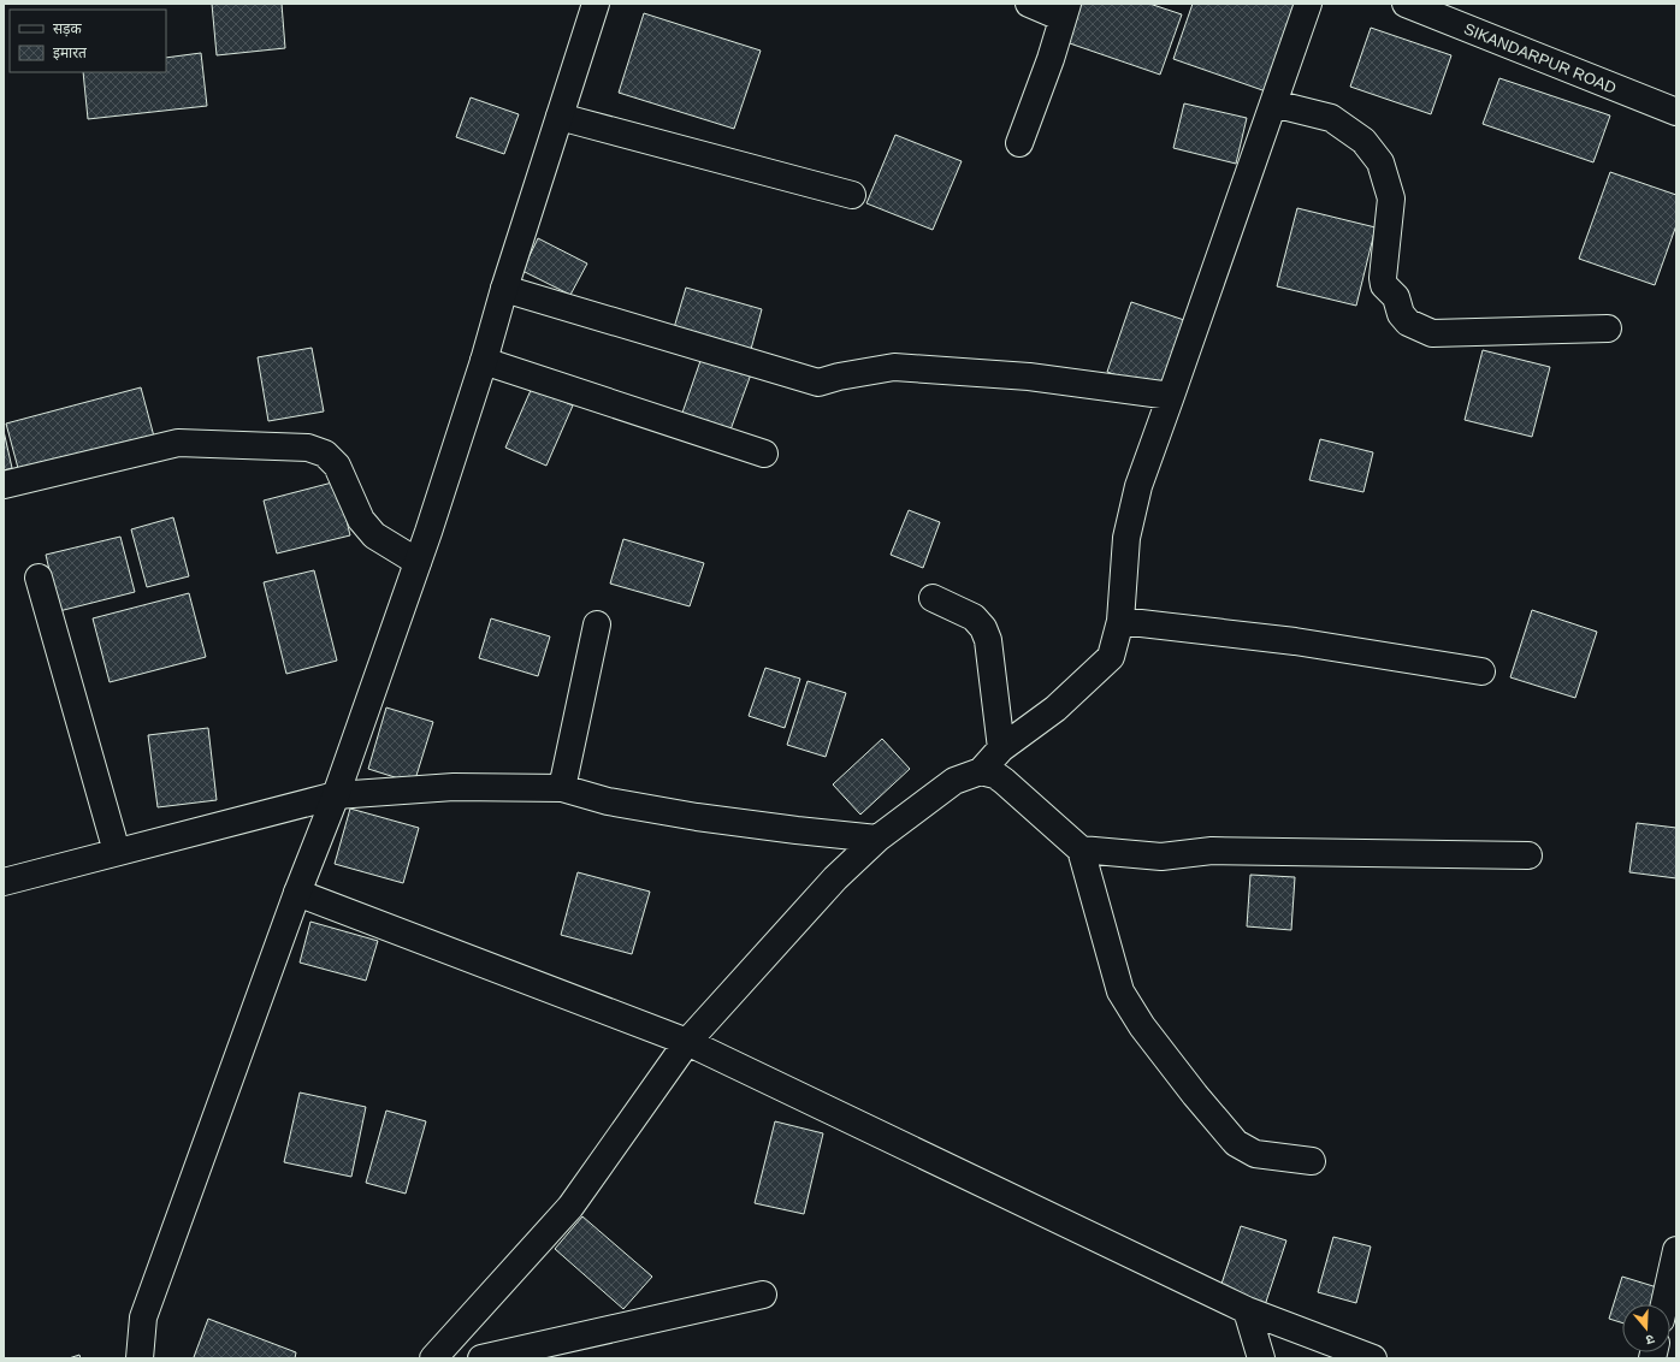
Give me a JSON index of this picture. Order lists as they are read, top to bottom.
{
  "streets": {
    "street": ["SIKANDARPUR ROAD"]
  },
  "legend": ["सड़क", "इमारत"],
  "north": "bottom"
}
